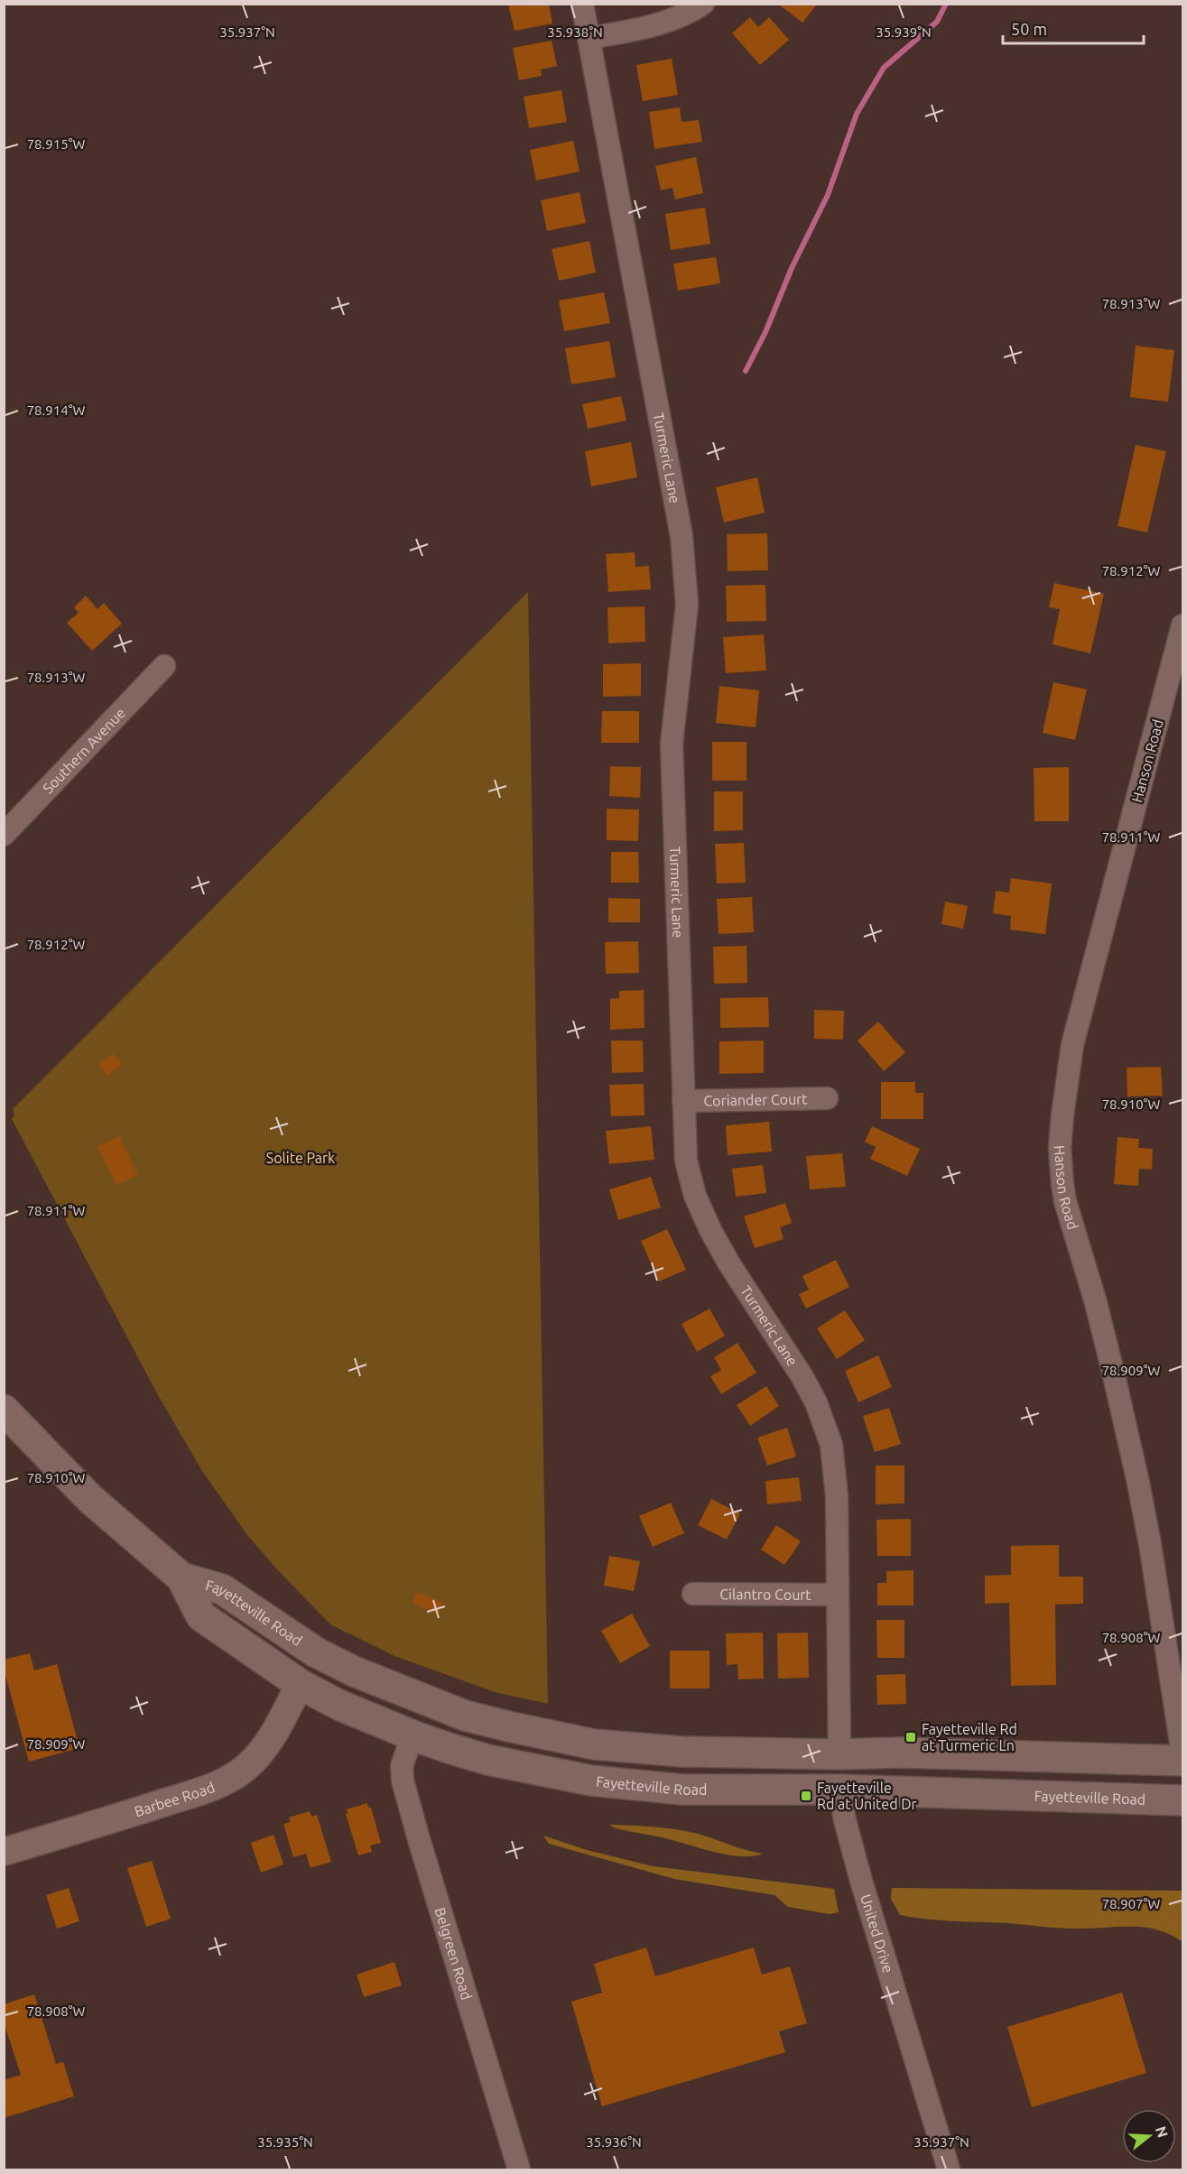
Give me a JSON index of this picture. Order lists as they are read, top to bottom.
{
  "streets": {
    "main road": ["Fayetteville Road"],
    "street": [
      "Turmeric Lane",
      "Southern Avenue",
      "Hanson Road",
      "Coriander Court",
      "Cilantro Court",
      "Barbee Road",
      "United Drive",
      "Belgreen Road"
    ]
  },
  "crossings": [
    ["Turmeric Lane", "Coriander Court"],
    ["Turmeric Lane", "Cilantro Court"],
    ["Turmeric Lane", "Fayetteville Road"],
    ["Fayetteville Road", "Barbee Road"],
    ["Fayetteville Road", "United Drive"],
    ["Fayetteville Road", "Belgreen Road"]
  ],
  "parks": ["Solite Park"],
  "places": {
    "transit": ["Fayetteville Rd at Turmeric Ln", "Fayetteville Rd at United Dr"]
  },
  "scale_bar": "50 m",
  "north": "right",
  "coordinates": [
    "35.937°N",
    "35.938°N",
    "35.939°N",
    "78.915°W",
    "78.913°W",
    "78.914°W",
    "78.912°W",
    "78.911°W",
    "78.910°W",
    "78.909°W",
    "78.908°W",
    "78.907°W",
    "35.935°N",
    "35.936°N"
  ]
}
